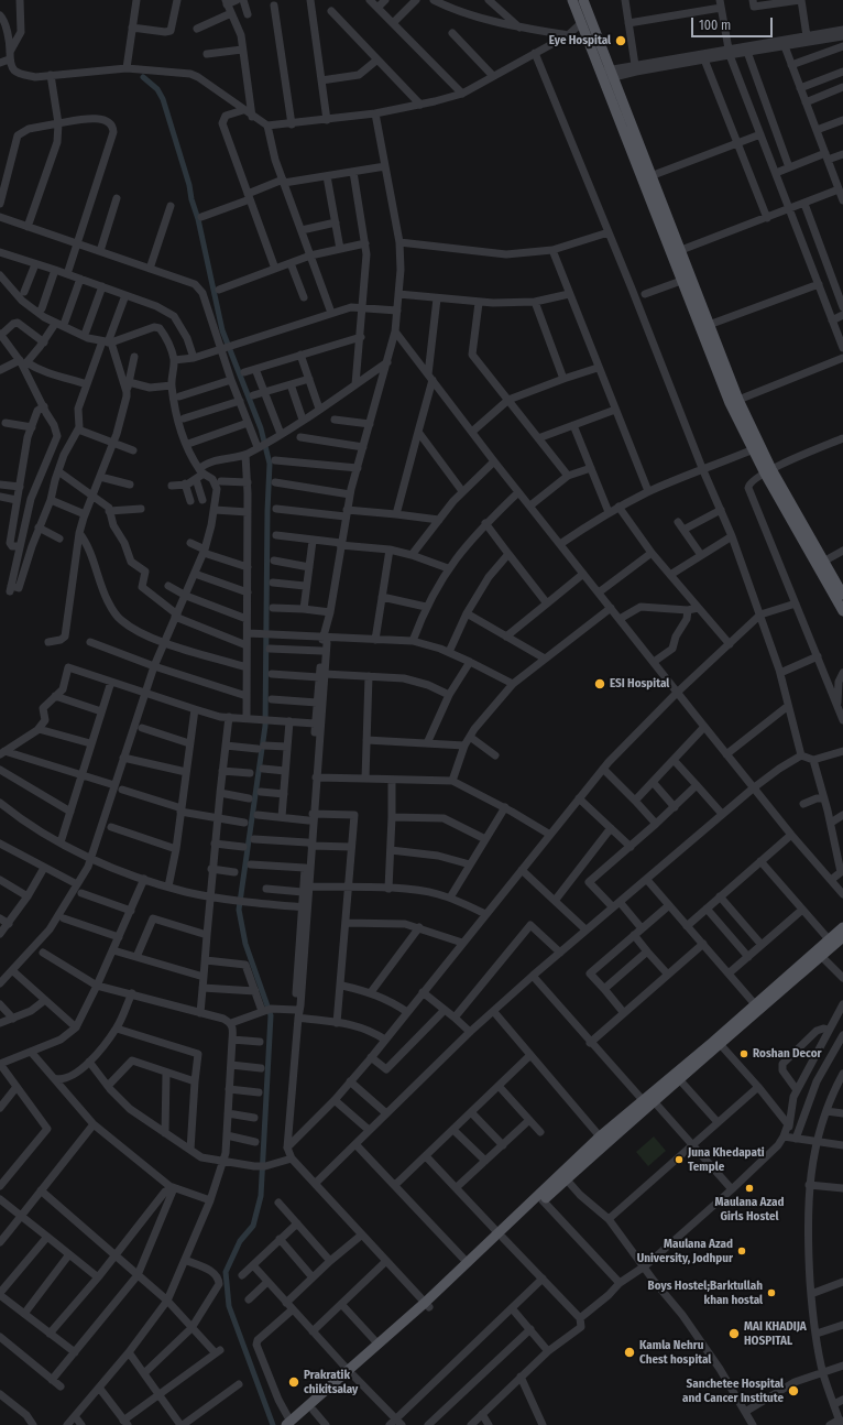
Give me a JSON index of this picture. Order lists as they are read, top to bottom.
{
  "places": [
    "Eye Hospital",
    "ESI Hospital",
    "Roshan Decor",
    "Juna Khedapati Temple",
    "Maulana Azad Girls Hostel",
    "Maulana Azad University, Jodhpur",
    "Boys Hostel;Barktullah khan hostal",
    "MAI KHADIJA HOSPITAL",
    "Kamla Nehru Chest hospital",
    "Prakratik chikitsalay",
    "Sanchetee Hospital and Cancer Institute"
  ],
  "scale_bar": "100 m"
}
